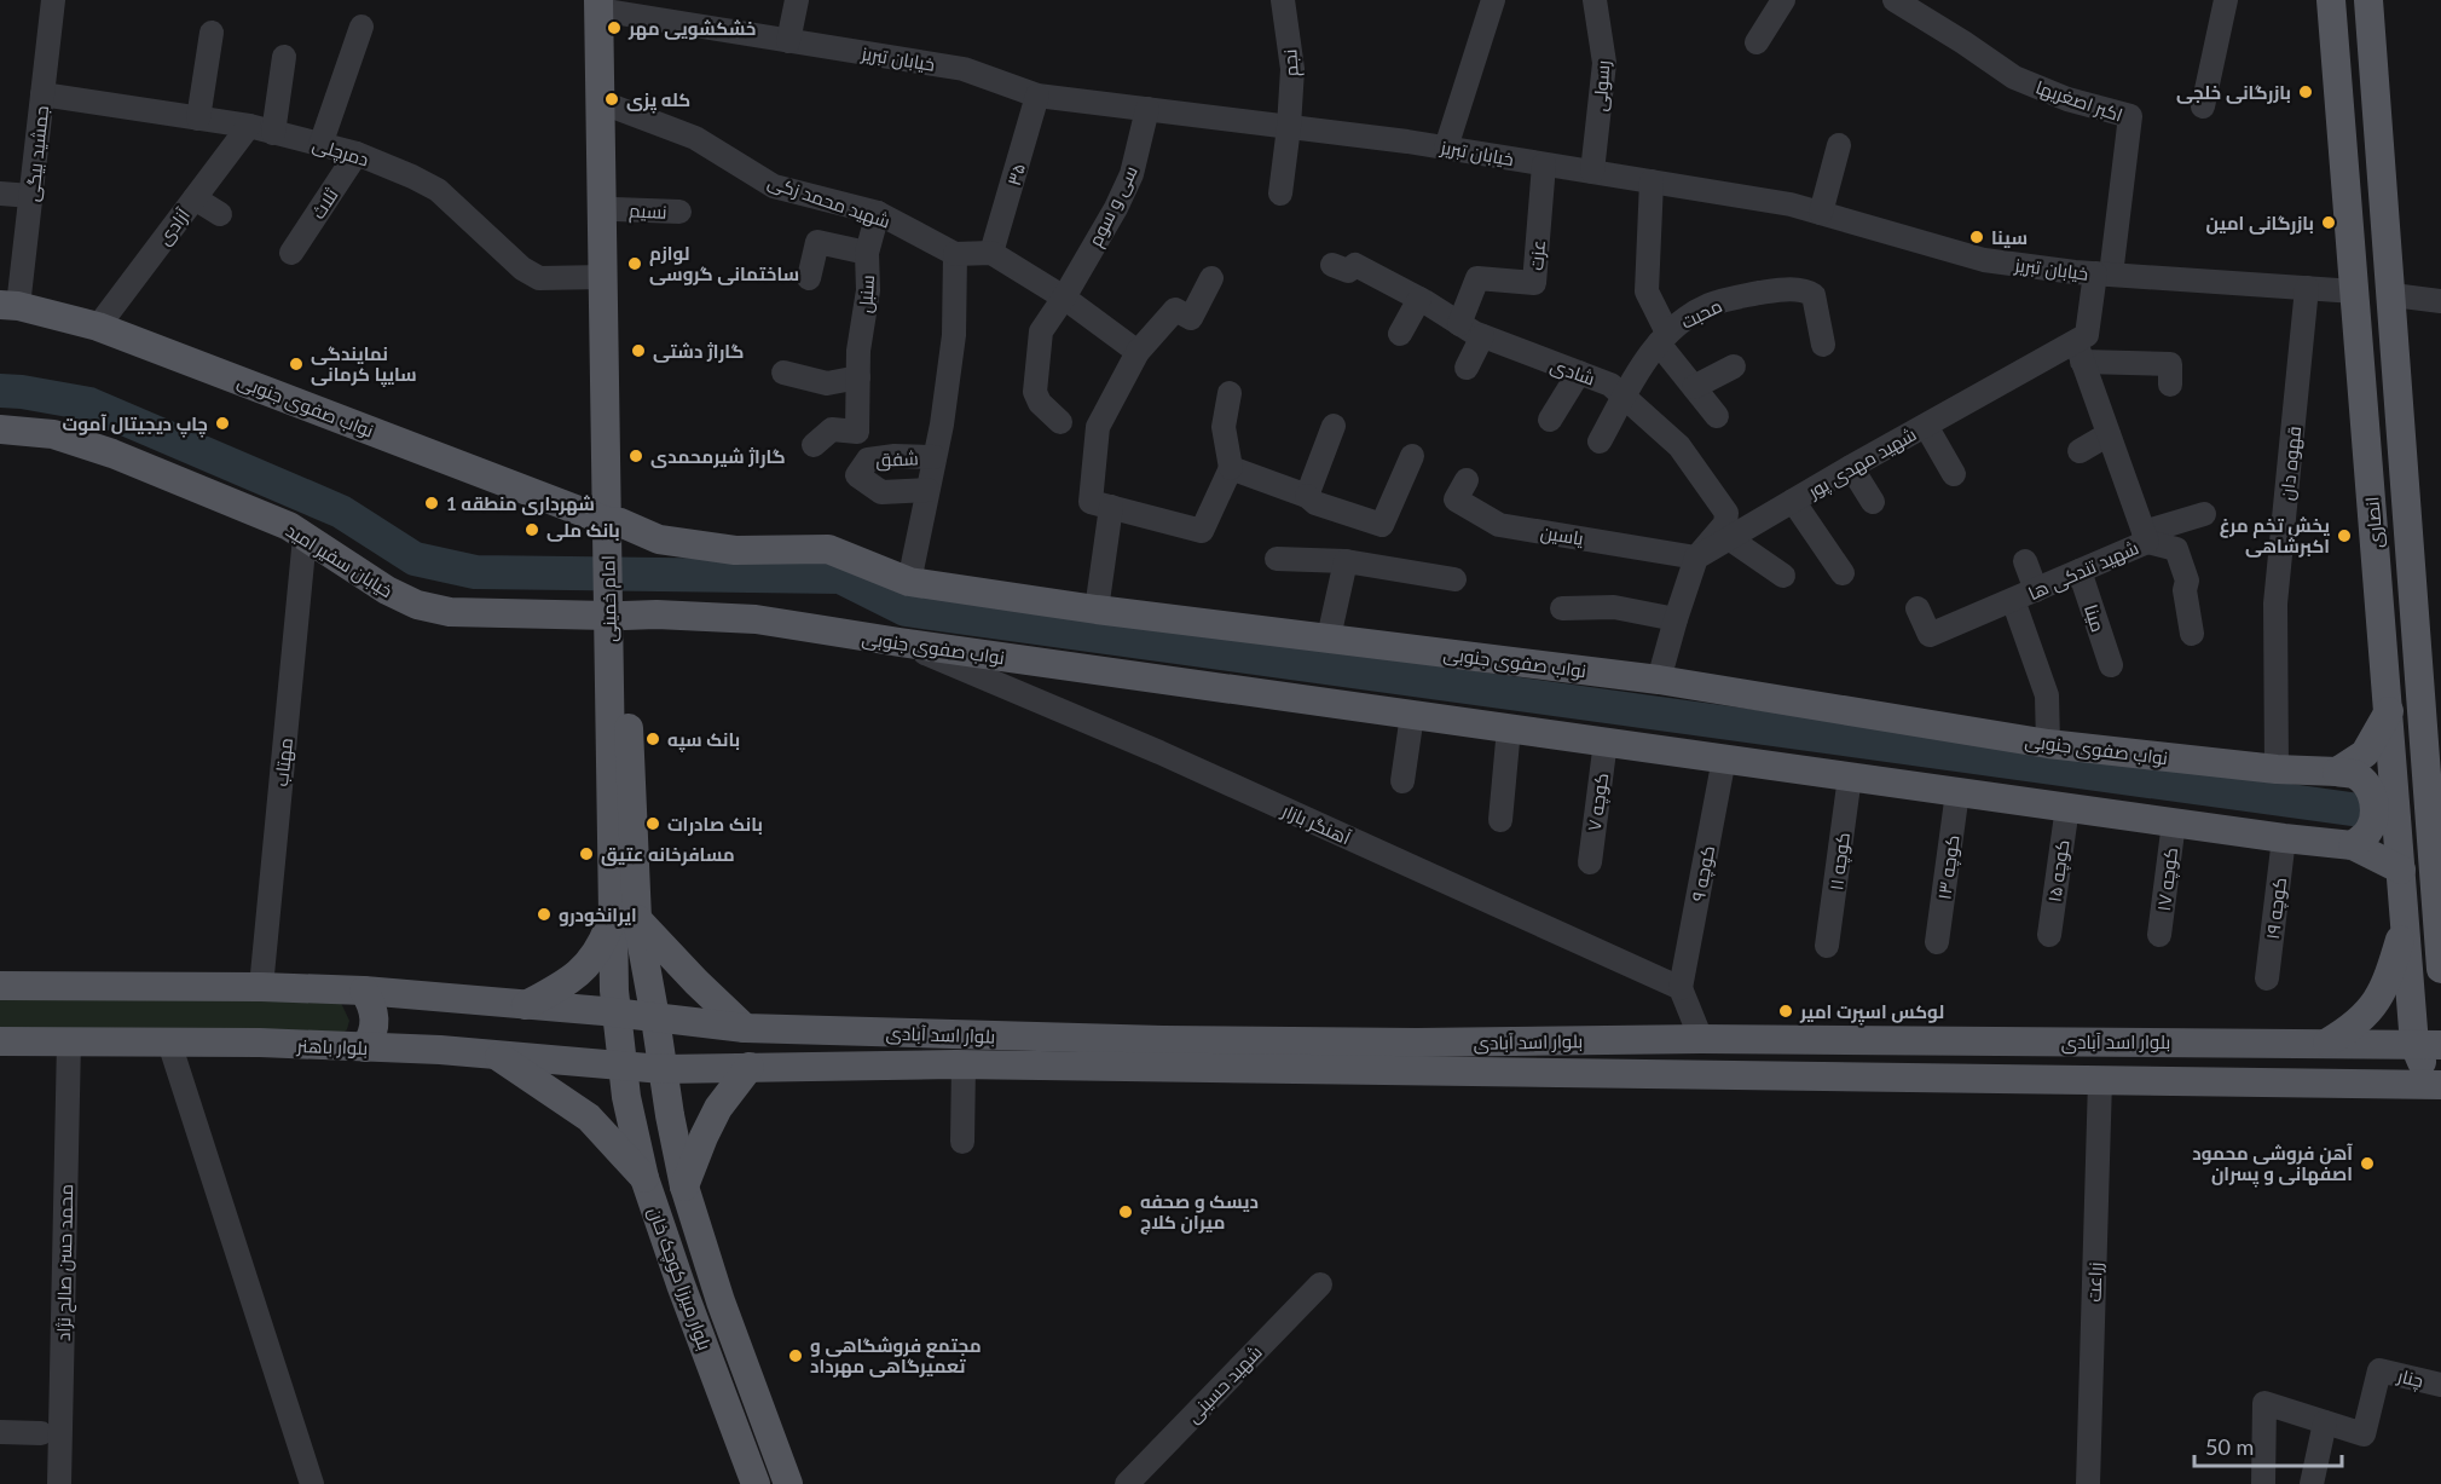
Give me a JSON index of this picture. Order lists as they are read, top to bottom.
{
  "streets": {
    "main road": [
      "نواب صفوی جنوبی",
      "انصاری",
      "خیابان سفیر امید",
      "امام خمینی",
      "بلوار اسد آبادی",
      "بلوار باهنر",
      "بلوار میرزا کوچک خان"
    ],
    "street": [
      "خیابان تبریز",
      "نجم",
      "رسولی",
      "اکبر اصغریها",
      "دمرچلی",
      "جمشید بیگی",
      "۳۵",
      "شهید محمد زکی",
      "ثلاث",
      "سی و سوم",
      "نسیم",
      "آزادی",
      "عزت",
      "سنبل",
      "محبت",
      "شادی",
      "شفق",
      "شهید مهدی پور",
      "قهوه دان",
      "یاسین",
      "شهید تندکی ها",
      "مینا",
      "مهتاب",
      "کوچه ۷",
      "آهنگر بازار",
      "کوچه ۱۱",
      "کوچه ۱۳",
      "کوچه ۱۵",
      "کوچه ۹",
      "کوچه ۱۷",
      "کوچه ۱۹",
      "محمد حسن صالح نژاد",
      "زراعت",
      "چنار",
      "شهید حسینی"
    ]
  },
  "crossings": [
    ["خیابان تبریز", "نجم"],
    ["خیابان تبریز", "رسولی"],
    ["خیابان تبریز", "اکبر اصغریها"],
    ["خیابان تبریز", "۳۵"],
    ["خیابان تبریز", "سی و سوم"],
    ["خیابان تبریز", "عزت"],
    ["خیابان تبریز", "قهوه دان"],
    ["خیابان تبریز", "انصاری"],
    ["خیابان تبریز", "امام خمینی"],
    ["دمرچلی", "جمشید بیگی"],
    ["دمرچلی", "ثلاث"],
    ["دمرچلی", "آزادی"],
    ["دمرچلی", "امام خمینی"],
    ["جمشید بیگی", "نواب صفوی جنوبی"],
    ["شهید محمد زکی", "سنبل"],
    ["شهید محمد زکی", "امام خمینی"],
    ["نسیم", "امام خمینی"],
    ["آزادی", "نواب صفوی جنوبی"],
    ["عزت", "شادی"],
    ["محبت", "شادی"],
    ["شادی", "شهید مهدی پور"],
    ["شادی", "یاسین"],
    ["نواب صفوی جنوبی", "قهوه دان"],
    ["نواب صفوی جنوبی", "انصاری"],
    ["نواب صفوی جنوبی", "خیابان سفیر امید"],
    ["نواب صفوی جنوبی", "امام خمینی"],
    ["نواب صفوی جنوبی", "کوچه ۷"],
    ["نواب صفوی جنوبی", "آهنگر بازار"],
    ["نواب صفوی جنوبی", "کوچه ۱۱"],
    ["نواب صفوی جنوبی", "کوچه ۱۳"],
    ["نواب صفوی جنوبی", "کوچه ۱۵"],
    ["نواب صفوی جنوبی", "کوچه ۹"],
    ["نواب صفوی جنوبی", "کوچه ۱۷"],
    ["نواب صفوی جنوبی", "کوچه ۱۹"],
    ["شهید مهدی پور", "یاسین"],
    ["شهید مهدی پور", "شهید تندکی ها"],
    ["انصاری", "بلوار اسد آبادی"],
    ["خیابان سفیر امید", "امام خمینی"],
    ["خیابان سفیر امید", "مهتاب"],
    ["شهید تندکی ها", "مینا"],
    ["امام خمینی", "بلوار اسد آبادی"],
    ["امام خمینی", "بلوار باهنر"],
    ["امام خمینی", "بلوار میرزا کوچک خان"],
    ["آهنگر بازار", "کوچه ۹"],
    ["بلوار اسد آبادی", "بلوار باهنر"],
    ["بلوار اسد آبادی", "بلوار میرزا کوچک خان"],
    ["بلوار اسد آبادی", "زراعت"],
    ["بلوار باهنر", "محمد حسن صالح نژاد"],
    ["بلوار باهنر", "بلوار میرزا کوچک خان"]
  ],
  "places": [
    "خشکشویی مهر",
    "بازرگانی خلجی",
    "کله پزی",
    "بازرگانی امین",
    "سینا",
    "لوازم ساختمانی گروسی",
    "گاراژ دشتی",
    "نمایندگی سایپا کرمانی",
    "چاپ دیجیتال آموت",
    "گاراژ شیرمحمدی",
    "شهرداری منطقه 1",
    "بانک ملی",
    "پخش تخم مرغ اکبرشاهی",
    "بانک سپه",
    "بانک صادرات",
    "مسافرخانه عتیق",
    "ایرانخودرو",
    "لوکس اسپرت امیر",
    "آهن فروشی محمود اصفهانی و پسران",
    "دیسک و صحفه میران کلاچ",
    "مجتمع فروشگاهی و تعمیرگاهی مهرداد"
  ],
  "scale_bar": "50 m"
}
